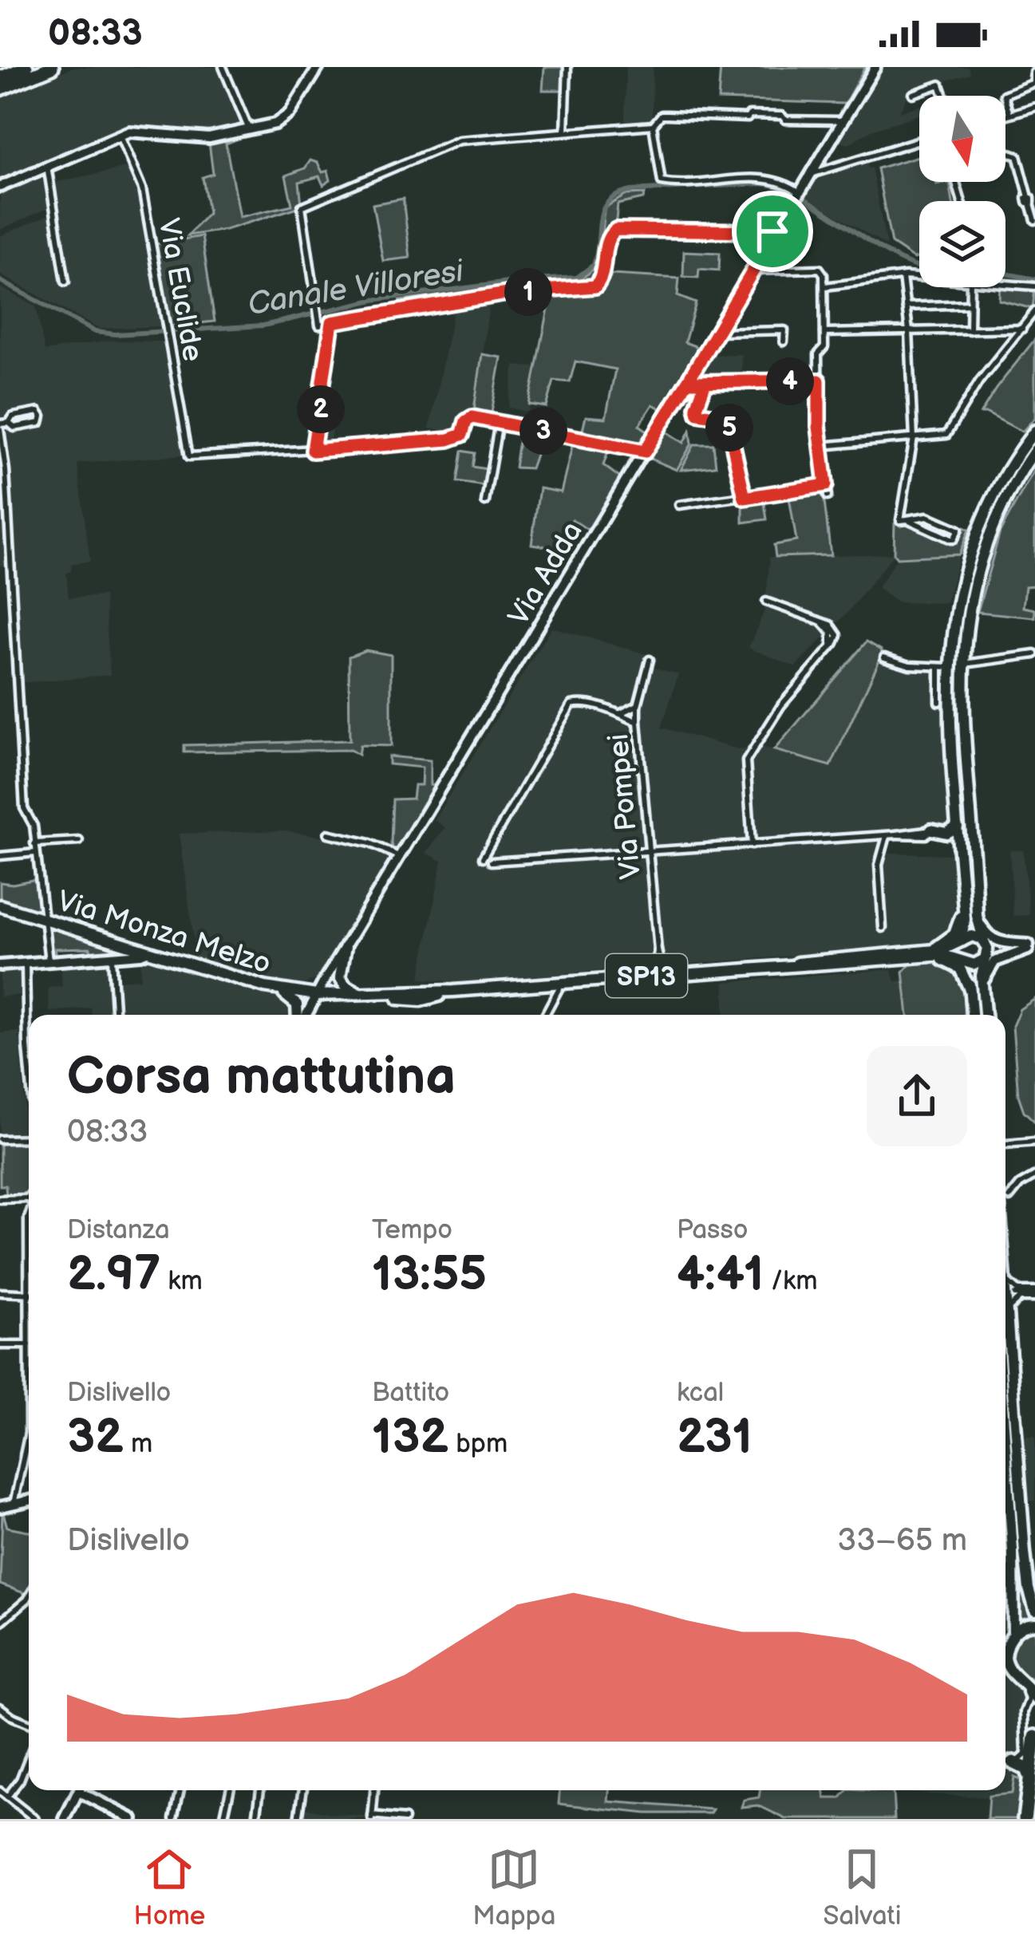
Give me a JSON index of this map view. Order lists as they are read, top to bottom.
{
  "streets": {
    "main road": ["Via Adda", "Via Monza Melzo", "SP13"],
    "street": ["Via Euclide", "Via Pompei"]
  },
  "crossings": [
    ["Via Adda", "Via Monza Melzo"],
    ["Via Adda", "SP13"],
    ["Via Pompei", "SP13"],
    ["Via Monza Melzo", "SP13"]
  ],
  "water": ["Canale Villoresi"],
  "north": "bottom",
  "page": {
    "status": "08:33",
    "pins": [
      "1",
      "4",
      "2",
      "5",
      "3"
    ],
    "heading": ["Corsa mattutina", "08:33"],
    "stats": [
      ["Distanza", "2.97 km"],
      ["Tempo", "13:55"],
      ["Passo", "4:41 /km"],
      ["Dislivello", "32 m"],
      ["Battito", "132 bpm"],
      ["kcal", "231"]
    ],
    "chart": ["Dislivello", "33–65 m"],
    "tabs": ["Home", "Mappa", "Salvati"]
  }
}
